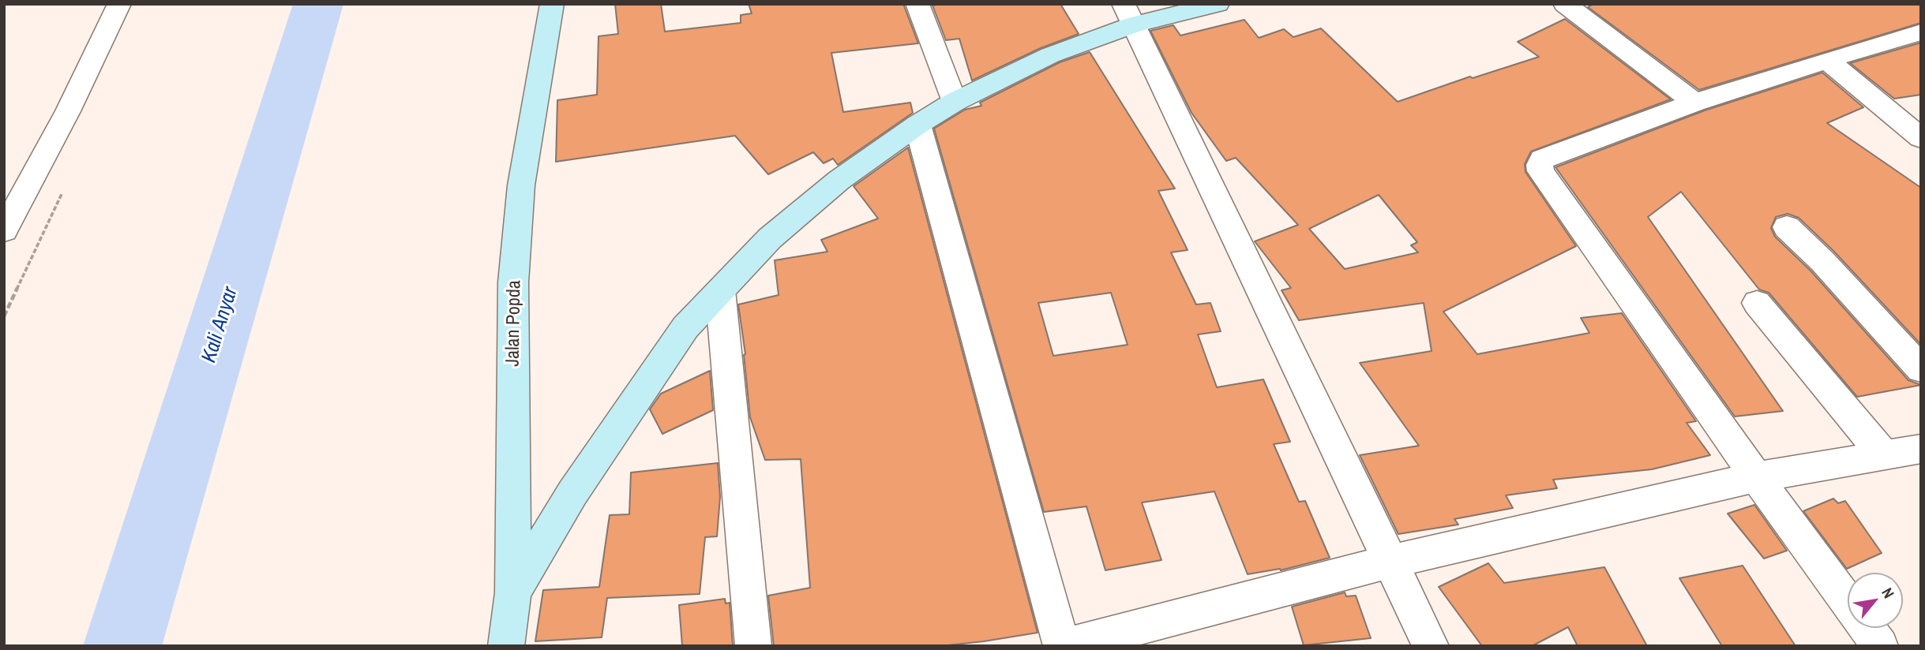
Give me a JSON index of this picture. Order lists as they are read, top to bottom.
{
  "streets": {
    "street": ["Jalan Popda"]
  },
  "water": ["Kali Anyar"],
  "north": "top right"
}
